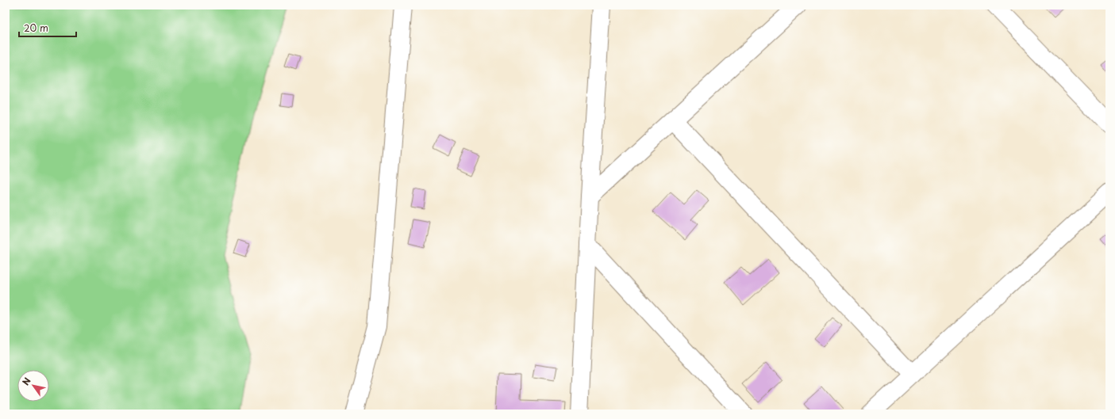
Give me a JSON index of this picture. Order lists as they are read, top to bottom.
{
  "scale_bar": "20 m",
  "north": "top left"
}
